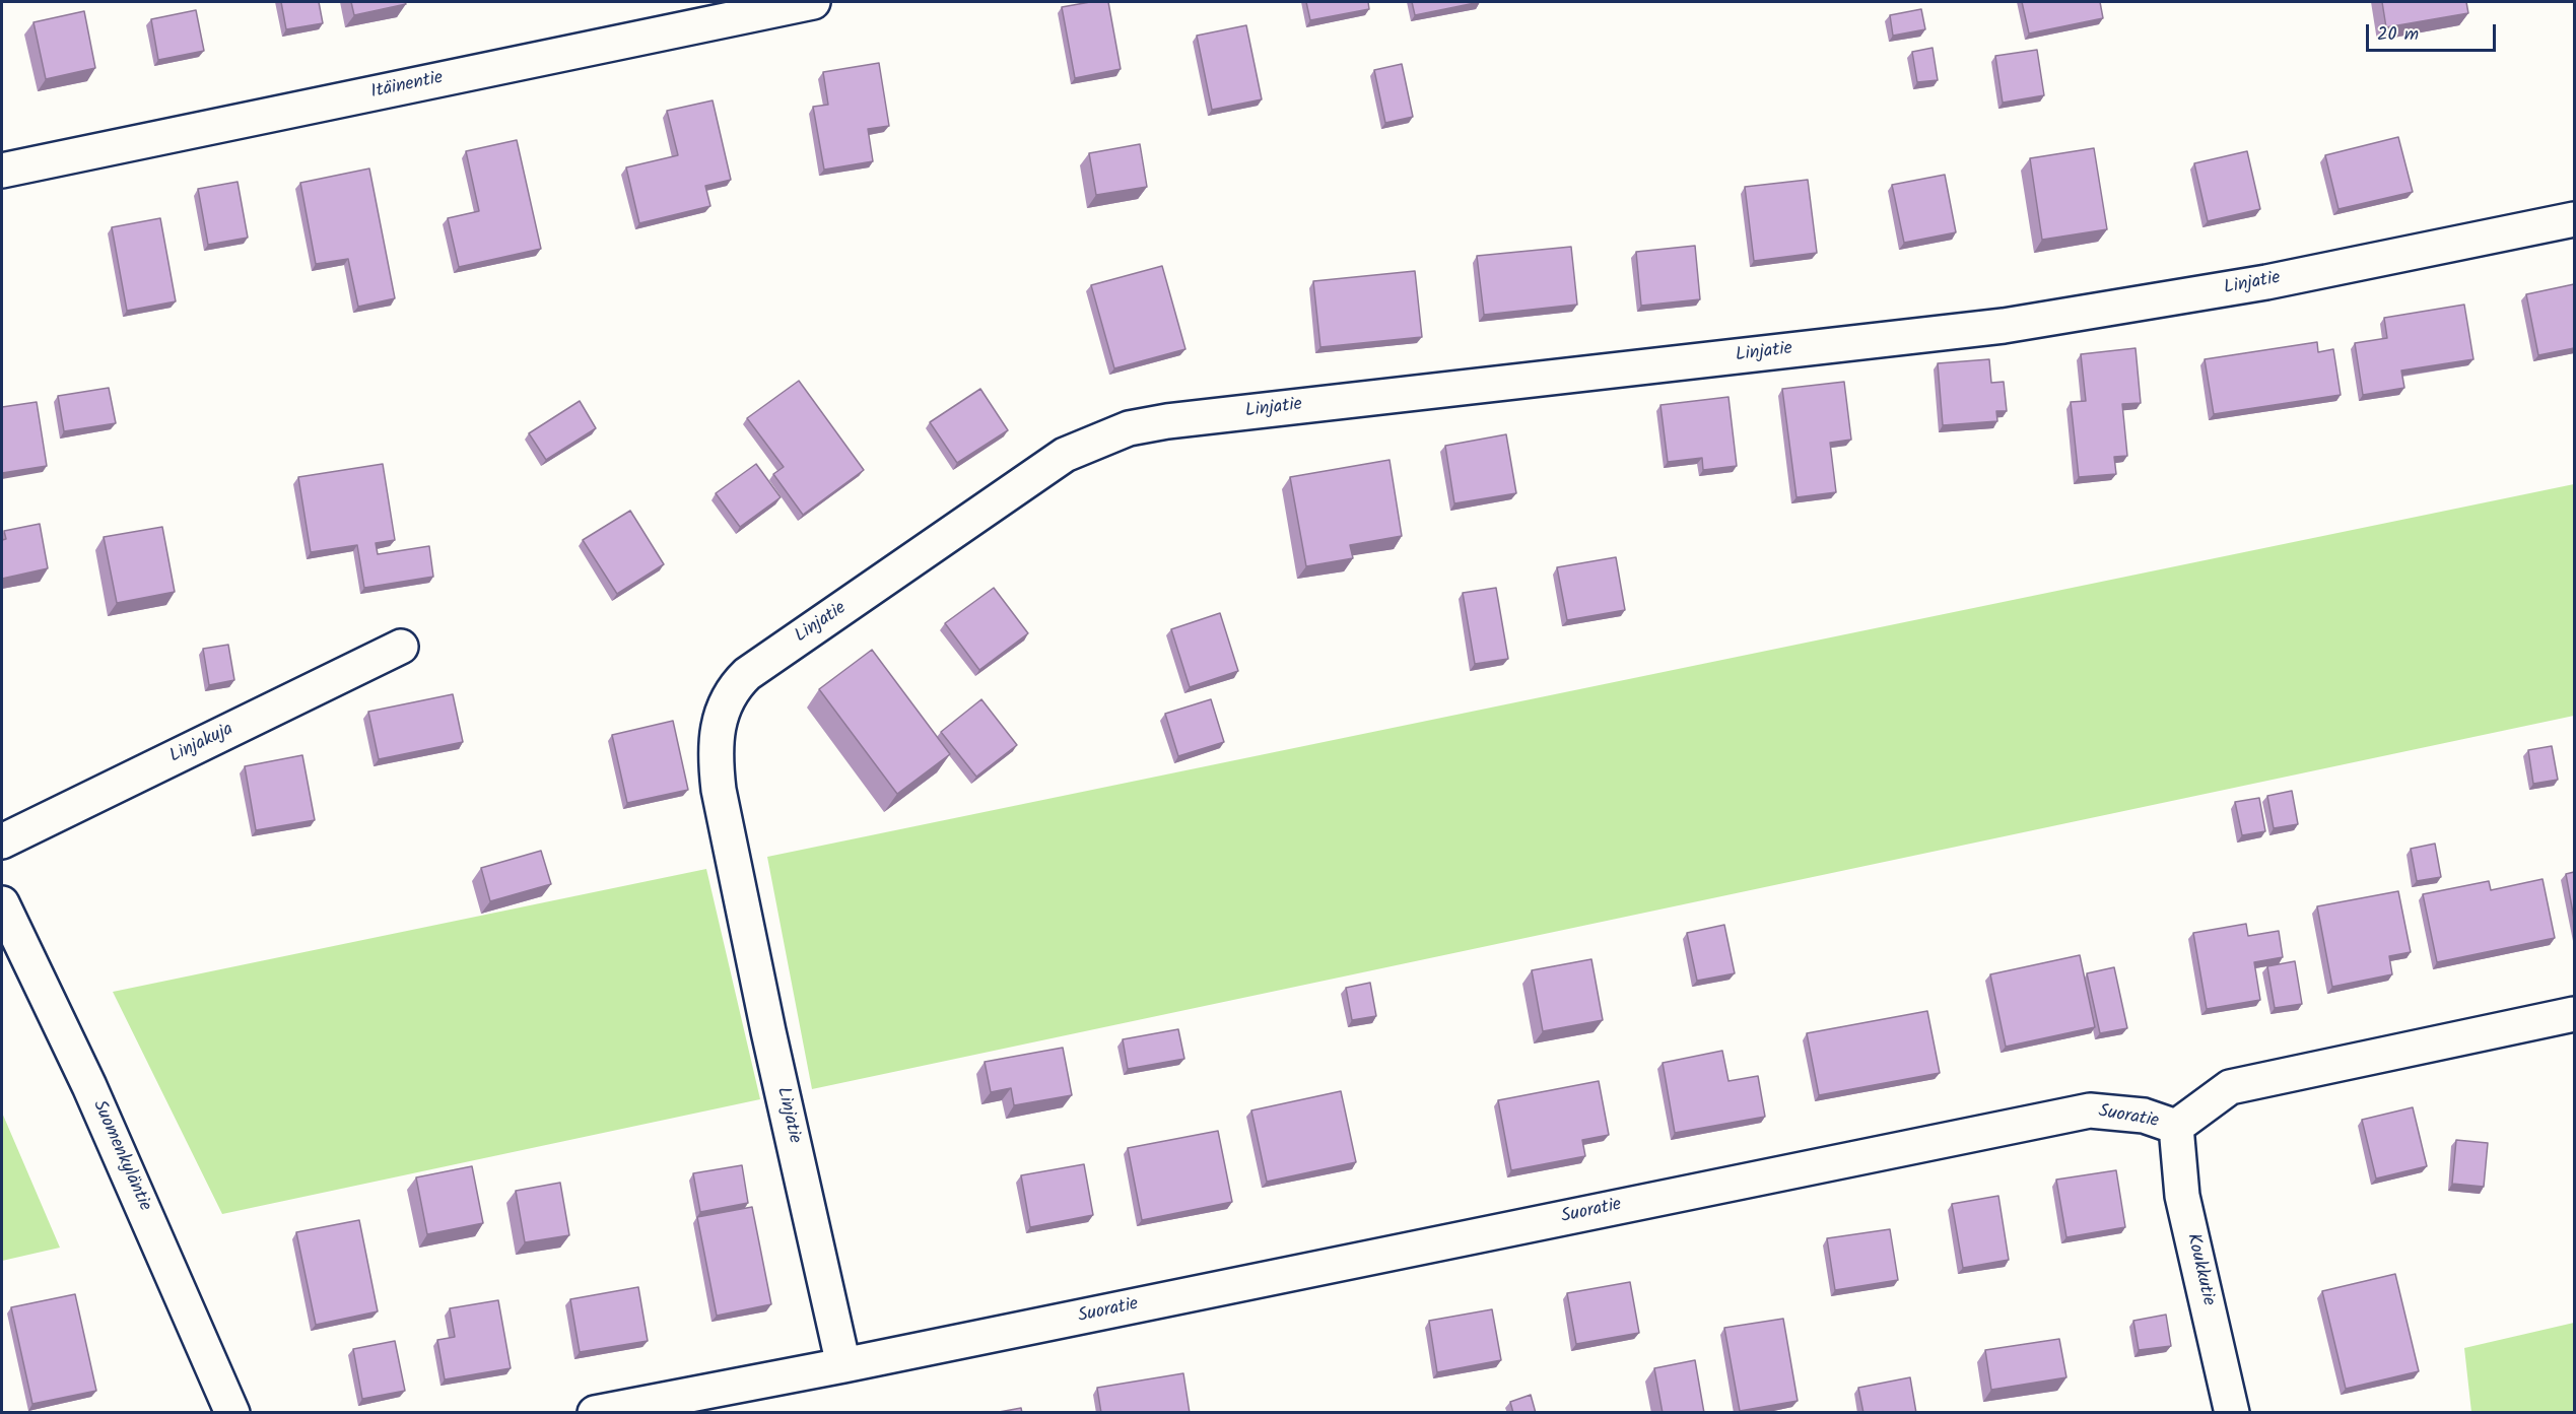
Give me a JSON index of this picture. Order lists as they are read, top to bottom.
{
  "streets": {
    "street": [
      "Itäinentie",
      "Linjatie",
      "Linjakuja",
      "Suoratie",
      "Suomenkyläntie",
      "Koukkutie"
    ]
  },
  "crossings": [
    ["Linjatie", "Suoratie"],
    ["Suoratie", "Koukkutie"]
  ],
  "scale_bar": "20 m"
}
